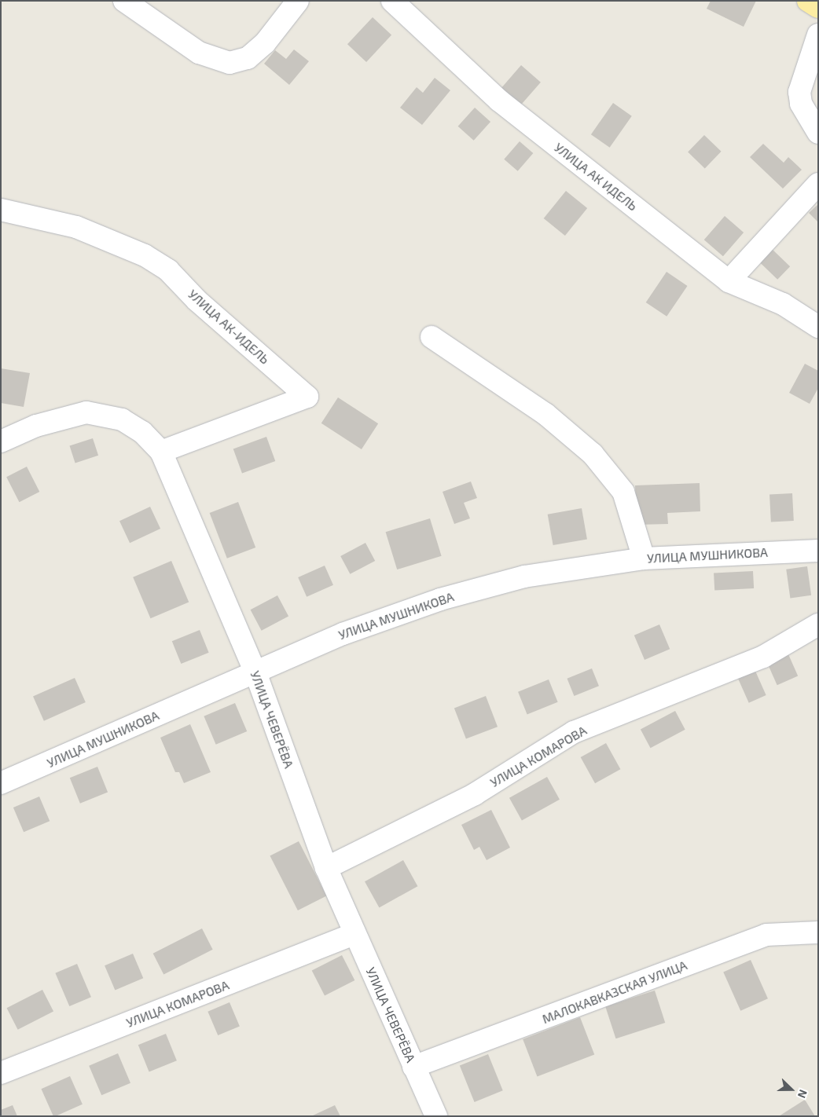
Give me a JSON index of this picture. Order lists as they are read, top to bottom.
{
  "streets": {
    "street": [
      "УЛИЦА АК ИДЕЛЬ",
      "УЛИЦА АК-ИДЕЛЬ",
      "УЛИЦА МУШНИКОВА",
      "УЛИЦА ЧЕВЕРЁВА",
      "УЛИЦА КОМАРОВА",
      "МАЛОКАВКАЗСКАЯ УЛИЦА"
    ]
  },
  "crossings": [
    ["УЛИЦА АК-ИДЕЛЬ", "УЛИЦА ЧЕВЕРЁВА"],
    ["УЛИЦА МУШНИКОВА", "УЛИЦА ЧЕВЕРЁВА"],
    ["УЛИЦА ЧЕВЕРЁВА", "УЛИЦА КОМАРОВА"],
    ["УЛИЦА ЧЕВЕРЁВА", "МАЛОКАВКАЗСКАЯ УЛИЦА"]
  ],
  "north": "right"
}
